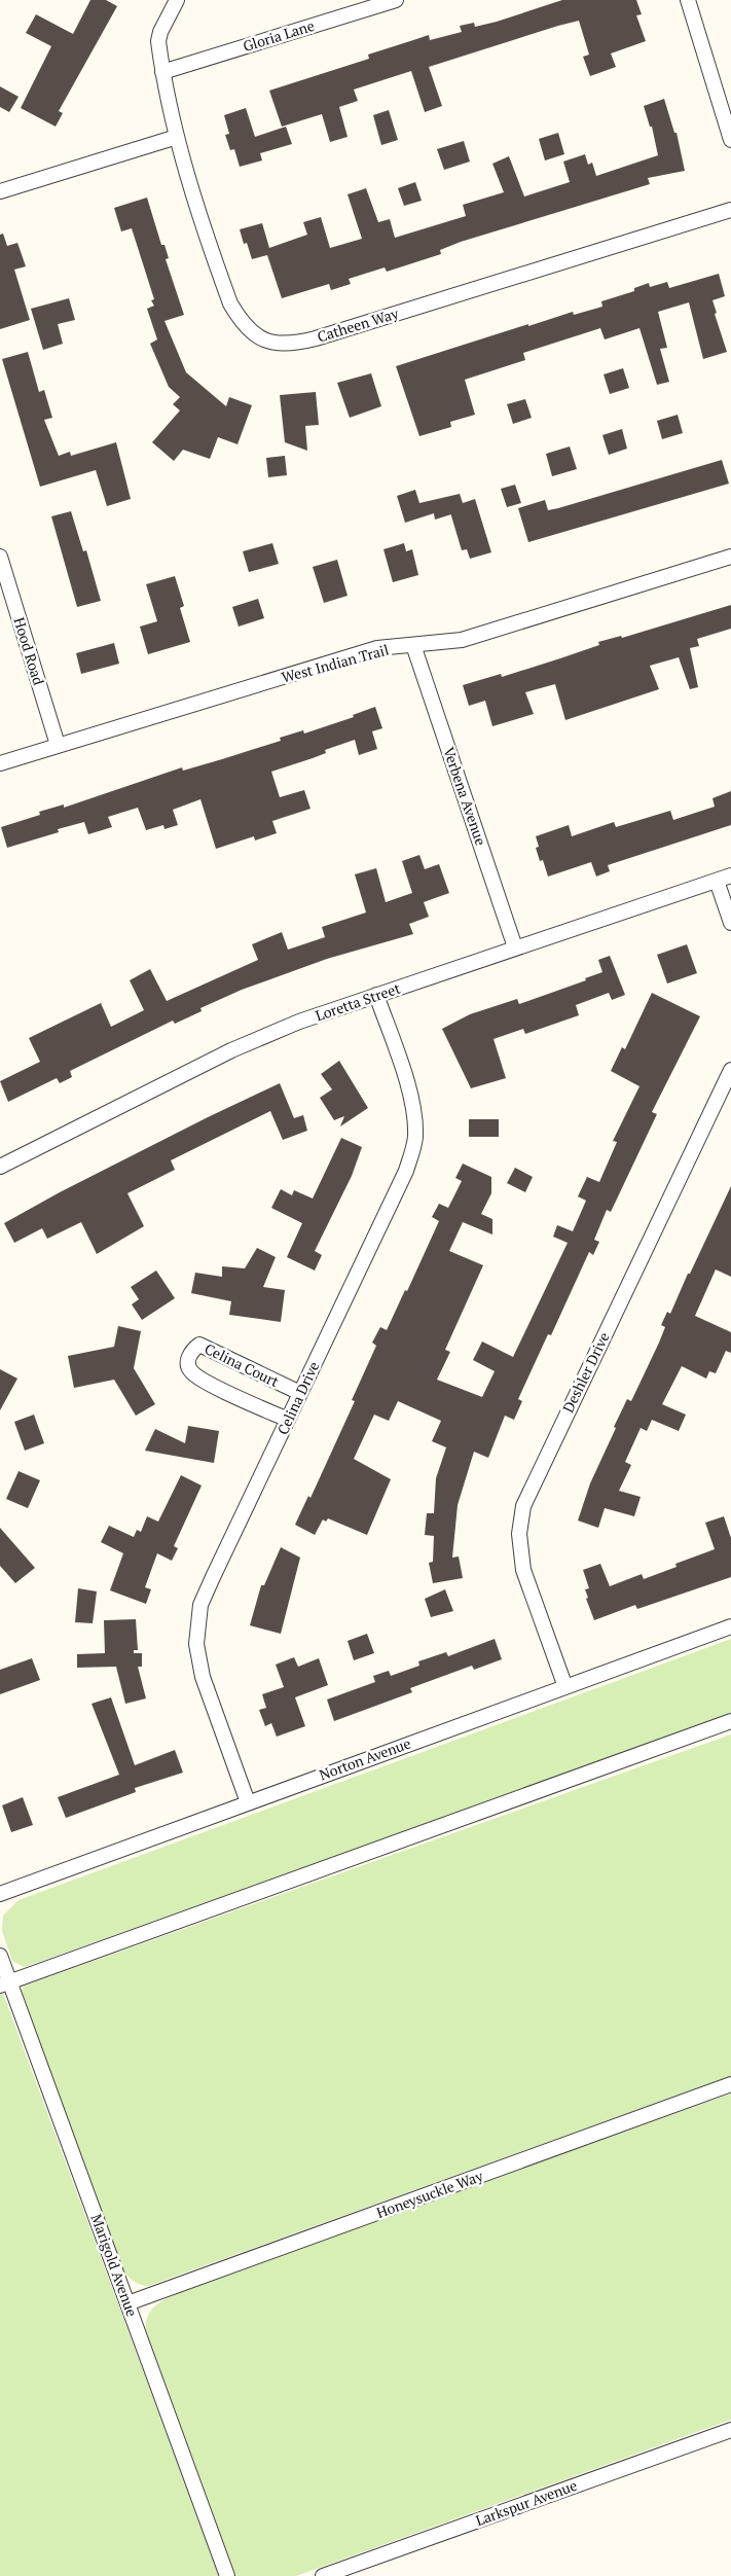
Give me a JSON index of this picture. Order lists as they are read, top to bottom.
{
  "streets": {
    "street": [
      "Gloria Lane",
      "Catheen Way",
      "Hood Road",
      "West Indian Trail",
      "Verbena Avenue",
      "Loretta Street",
      "Celina Court",
      "Deshler Drive",
      "Celina Drive",
      "Norton Avenue",
      "Honeysuckle Way",
      "Marigold Avenue",
      "Larkspur Avenue"
    ]
  },
  "crossings": [
    ["Gloria Lane", "Catheen Way"],
    ["Hood Road", "West Indian Trail"],
    ["West Indian Trail", "Verbena Avenue"],
    ["Verbena Avenue", "Loretta Street"],
    ["Loretta Street", "Celina Drive"],
    ["Celina Court", "Celina Drive"],
    ["Deshler Drive", "Norton Avenue"],
    ["Celina Drive", "Norton Avenue"],
    ["Honeysuckle Way", "Marigold Avenue"]
  ]
}
